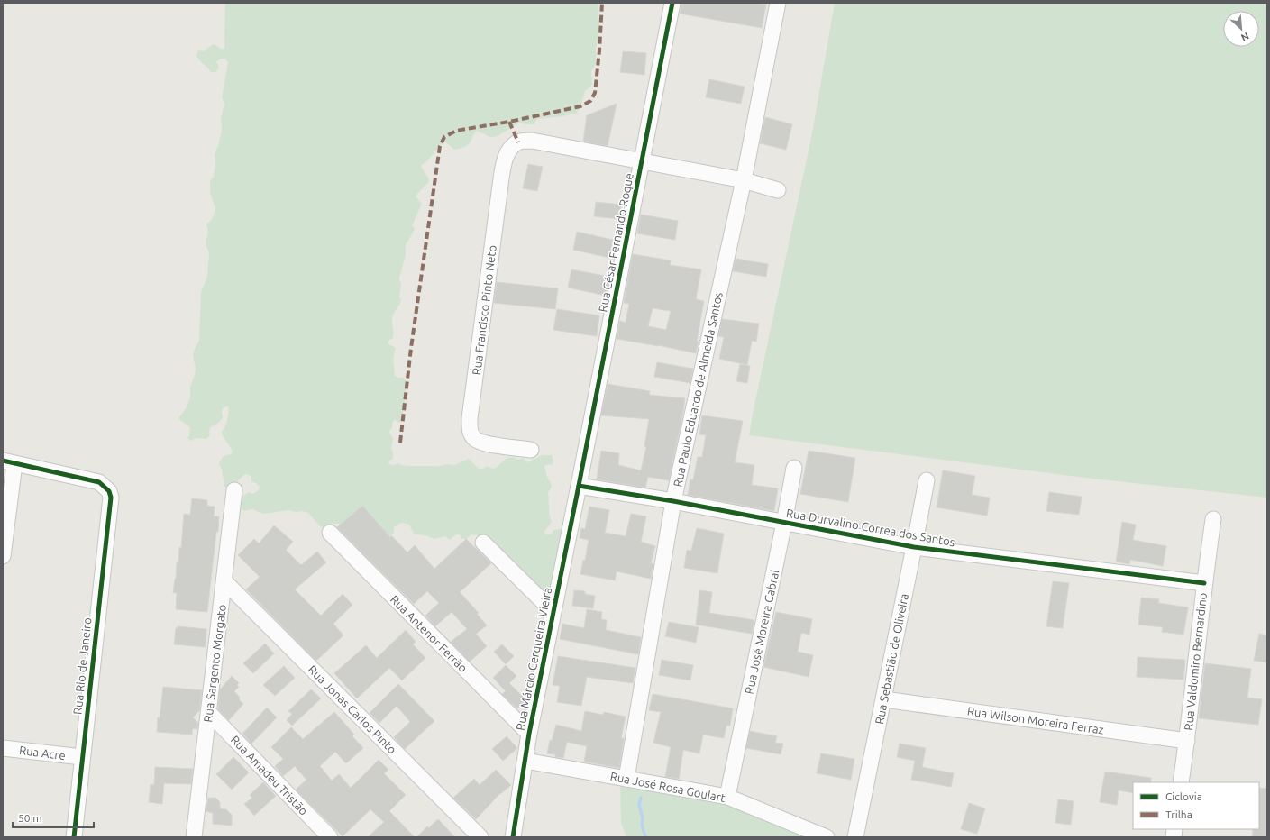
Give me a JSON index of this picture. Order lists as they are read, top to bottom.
{
  "streets": {
    "street": [
      "Rua César Fernando Roque",
      "Rua Francisco Pinto Neto",
      "Rua Paulo Eduardo de Almeida Santos",
      "Rua Durvalino Correa dos Santos",
      "Rua José Moreira Cabral",
      "Rua Antenor Ferrão",
      "Rua Márcio Cerqueira Vieira",
      "Rua Sebastião de Oliveira",
      "Rua Valdomiro Bernardino",
      "Rua Sargento Morgato",
      "Rua Rio de Janeiro",
      "Rua Jonas Carlos Pinto",
      "Rua Wilson Moreira Ferraz",
      "Rua Acre",
      "Rua Amadeu Tristão",
      "Rua José Rosa Goulart"
    ]
  },
  "crossings": [
    ["Rua César Fernando Roque", "Rua Francisco Pinto Neto"],
    ["Rua César Fernando Roque", "Rua Durvalino Correa dos Santos"],
    ["Rua César Fernando Roque", "Rua Márcio Cerqueira Vieira"],
    ["Rua Paulo Eduardo de Almeida Santos", "Rua Durvalino Correa dos Santos"],
    ["Rua Paulo Eduardo de Almeida Santos", "Rua José Rosa Goulart"],
    ["Rua Durvalino Correa dos Santos", "Rua José Moreira Cabral"],
    ["Rua Durvalino Correa dos Santos", "Rua Márcio Cerqueira Vieira"],
    ["Rua Durvalino Correa dos Santos", "Rua Sebastião de Oliveira"],
    ["Rua Durvalino Correa dos Santos", "Rua Valdomiro Bernardino"],
    ["Rua José Moreira Cabral", "Rua José Rosa Goulart"],
    ["Rua Antenor Ferrão", "Rua Márcio Cerqueira Vieira"],
    ["Rua Márcio Cerqueira Vieira", "Rua José Rosa Goulart"],
    ["Rua Sebastião de Oliveira", "Rua Wilson Moreira Ferraz"],
    ["Rua Valdomiro Bernardino", "Rua Wilson Moreira Ferraz"],
    ["Rua Sargento Morgato", "Rua Jonas Carlos Pinto"],
    ["Rua Sargento Morgato", "Rua Amadeu Tristão"],
    ["Rua Rio de Janeiro", "Rua Acre"]
  ],
  "legend": ["Ciclovia", "Trilha"],
  "scale_bar": "50 m",
  "north": "bottom right"
}
